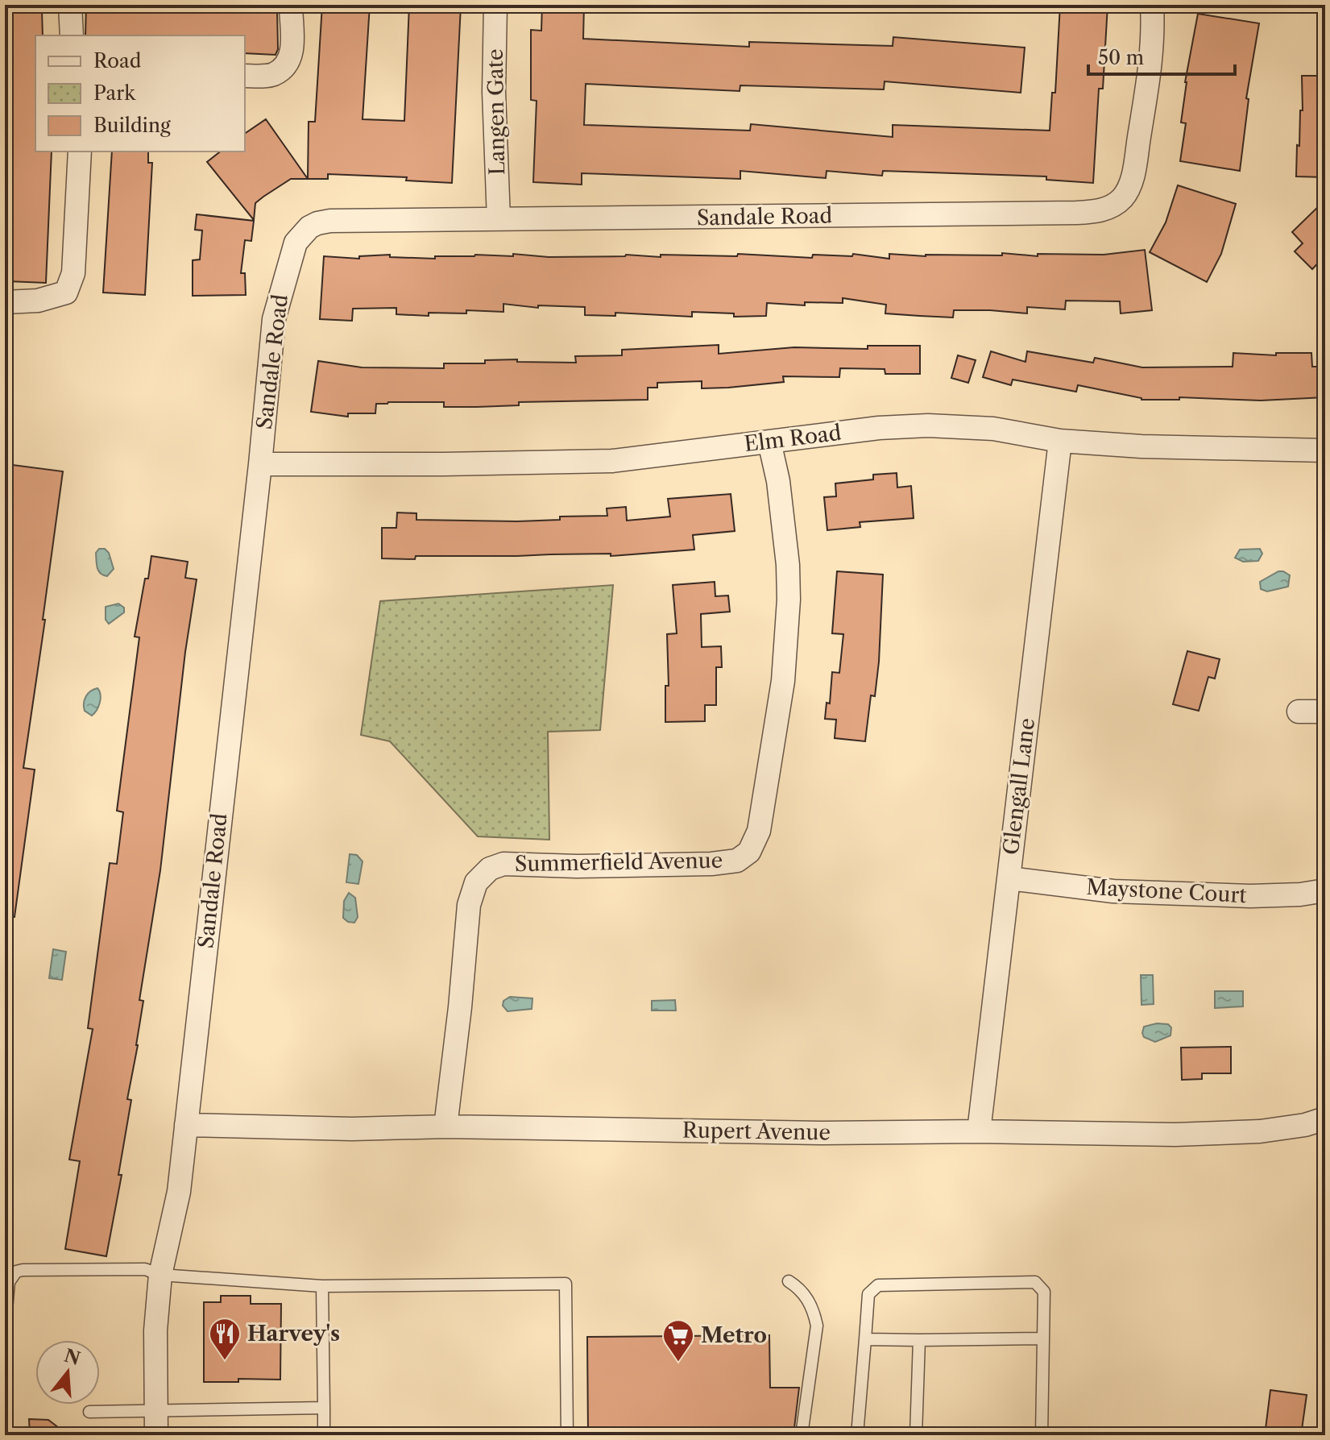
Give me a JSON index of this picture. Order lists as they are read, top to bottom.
{
  "streets": {
    "street": [
      "Langen Gate",
      "Sandale Road",
      "Elm Road",
      "Glengall Lane",
      "Summerfield Avenue",
      "Maystone Court",
      "Rupert Avenue"
    ]
  },
  "crossings": [
    ["Langen Gate", "Sandale Road"],
    ["Sandale Road", "Elm Road"],
    ["Sandale Road", "Rupert Avenue"],
    ["Elm Road", "Glengall Lane"],
    ["Elm Road", "Summerfield Avenue"],
    ["Glengall Lane", "Maystone Court"],
    ["Glengall Lane", "Rupert Avenue"],
    ["Summerfield Avenue", "Rupert Avenue"]
  ],
  "places": {
    "restaurant": ["Harvey's"],
    "supermarket": ["Metro"]
  },
  "legend": ["Road", "Park", "Building"],
  "scale_bar": "50 m",
  "north": "top"
}
